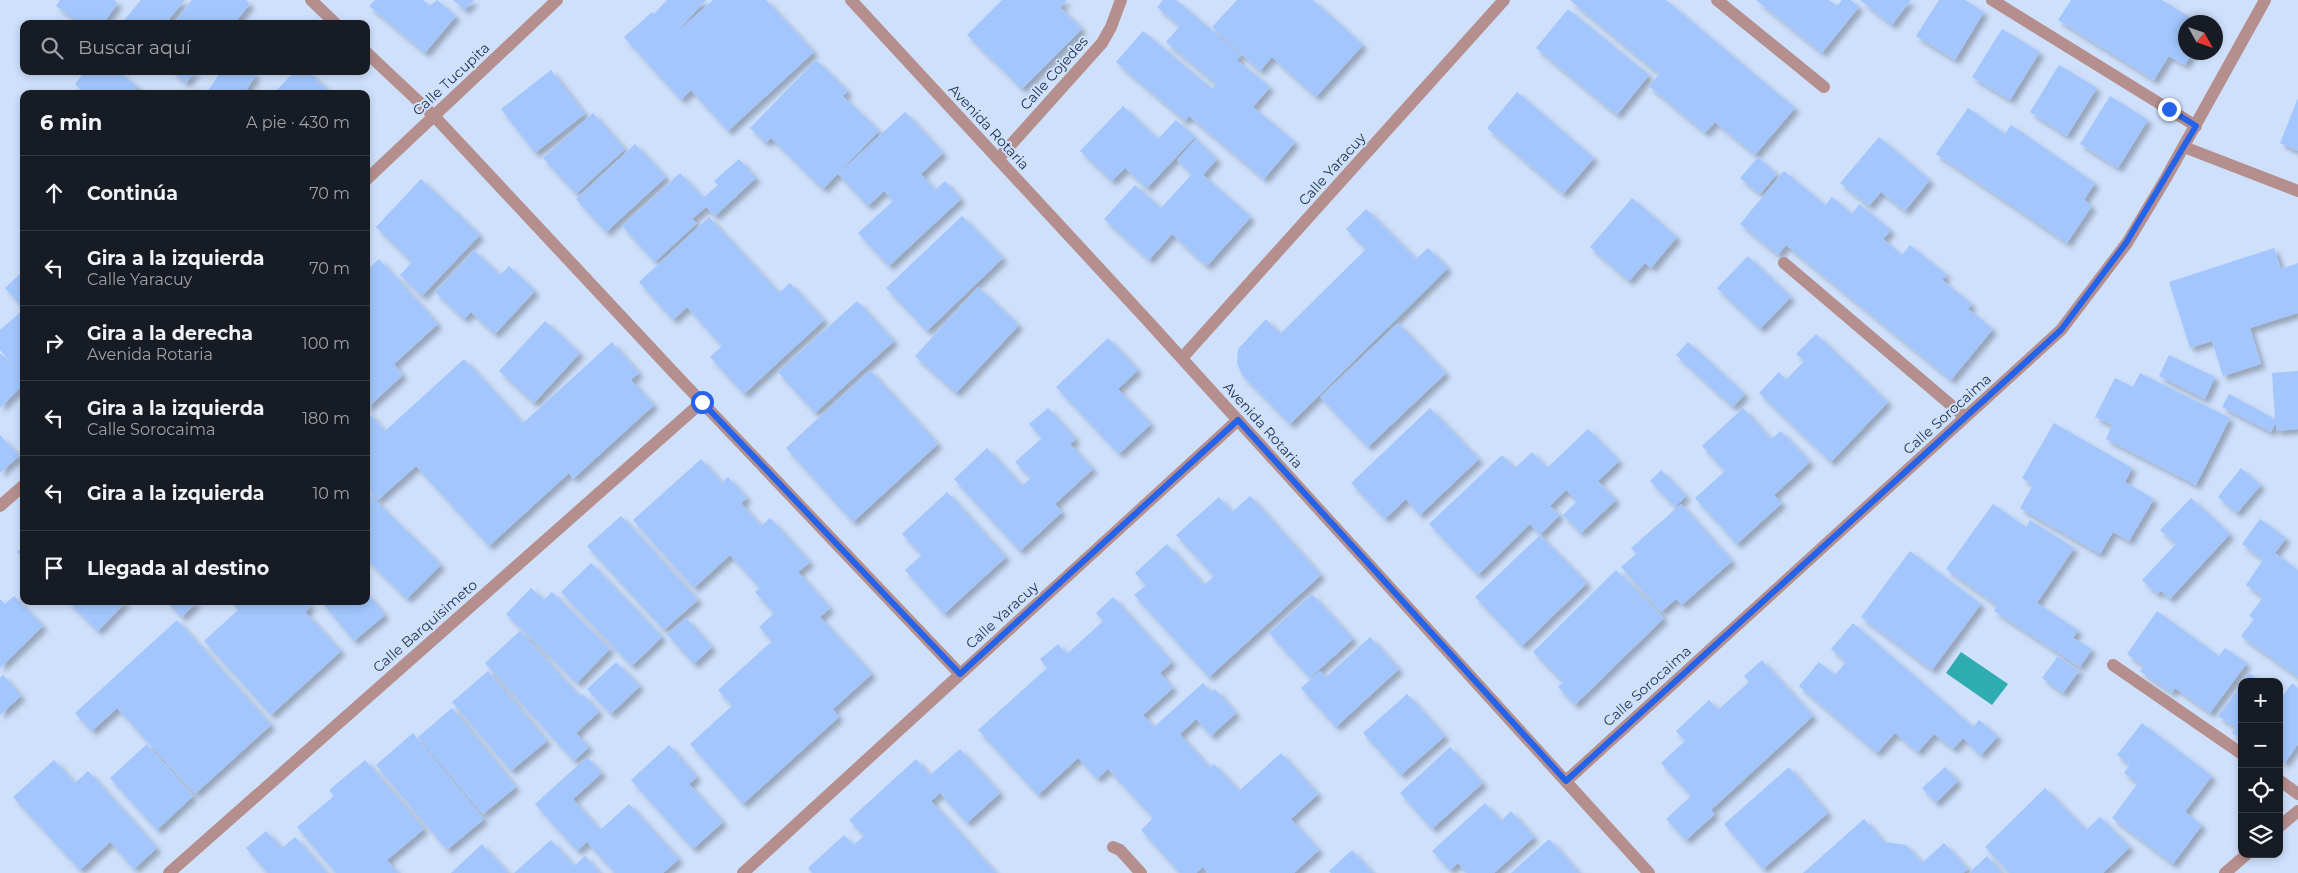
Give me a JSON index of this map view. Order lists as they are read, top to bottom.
{
  "streets": {
    "street": [
      "Calle Cojedes",
      "Calle Tucupita",
      "Avenida Rotaria",
      "Calle Yaracuy",
      "Calle Sorocaima",
      "Calle Barquisimeto"
    ]
  },
  "crossings": [
    ["Calle Cojedes", "Avenida Rotaria"],
    ["Avenida Rotaria", "Calle Yaracuy"],
    ["Avenida Rotaria", "Calle Sorocaima"]
  ],
  "north": "bottom right",
  "page": {
    "search": "Buscar aquí",
    "heading": ["6 min", "A pie · 430 m"],
    "list": [
      ["Continúa", "70 m"],
      ["Gira a la izquierda", "Calle Yaracuy", "70 m"],
      ["Gira a la derecha", "Avenida Rotaria", "100 m"],
      ["Gira a la izquierda", "Calle Sorocaima", "180 m"],
      ["Gira a la izquierda", "10 m"],
      "Llegada al destino"
    ],
    "map_buttons": ["+", "−"]
  }
}
